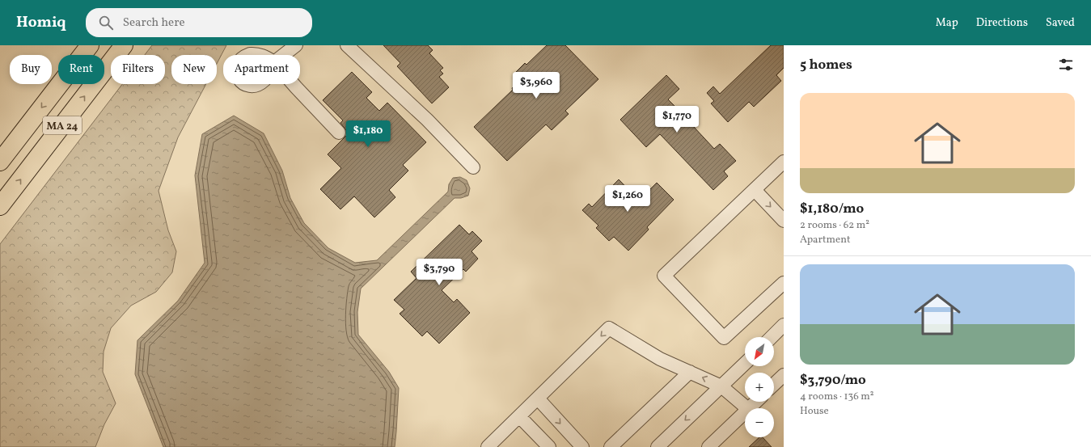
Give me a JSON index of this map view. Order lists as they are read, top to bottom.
{
  "streets": {
    "highway": ["MA 24"]
  },
  "north": "bottom left",
  "page": {
    "header": "Homiq",
    "search": "Search here",
    "nav": ["Map", "Directions", "Saved"],
    "heading": "5 homes",
    "chip": [
      "Buy",
      "Rent",
      "Filters",
      "New",
      "Apartment"
    ],
    "price": [
      "$3,960",
      "$1,770",
      "$1,180",
      "$1,260",
      "$3,790"
    ],
    "list": [
      {
        "name": "$1,180/mo",
        "note": "2 rooms · 62 m² · Apartment"
      },
      {
        "name": "$3,790/mo",
        "note": "4 rooms · 136 m² · House"
      }
    ],
    "map_buttons": ["+", "−"]
  }
}
